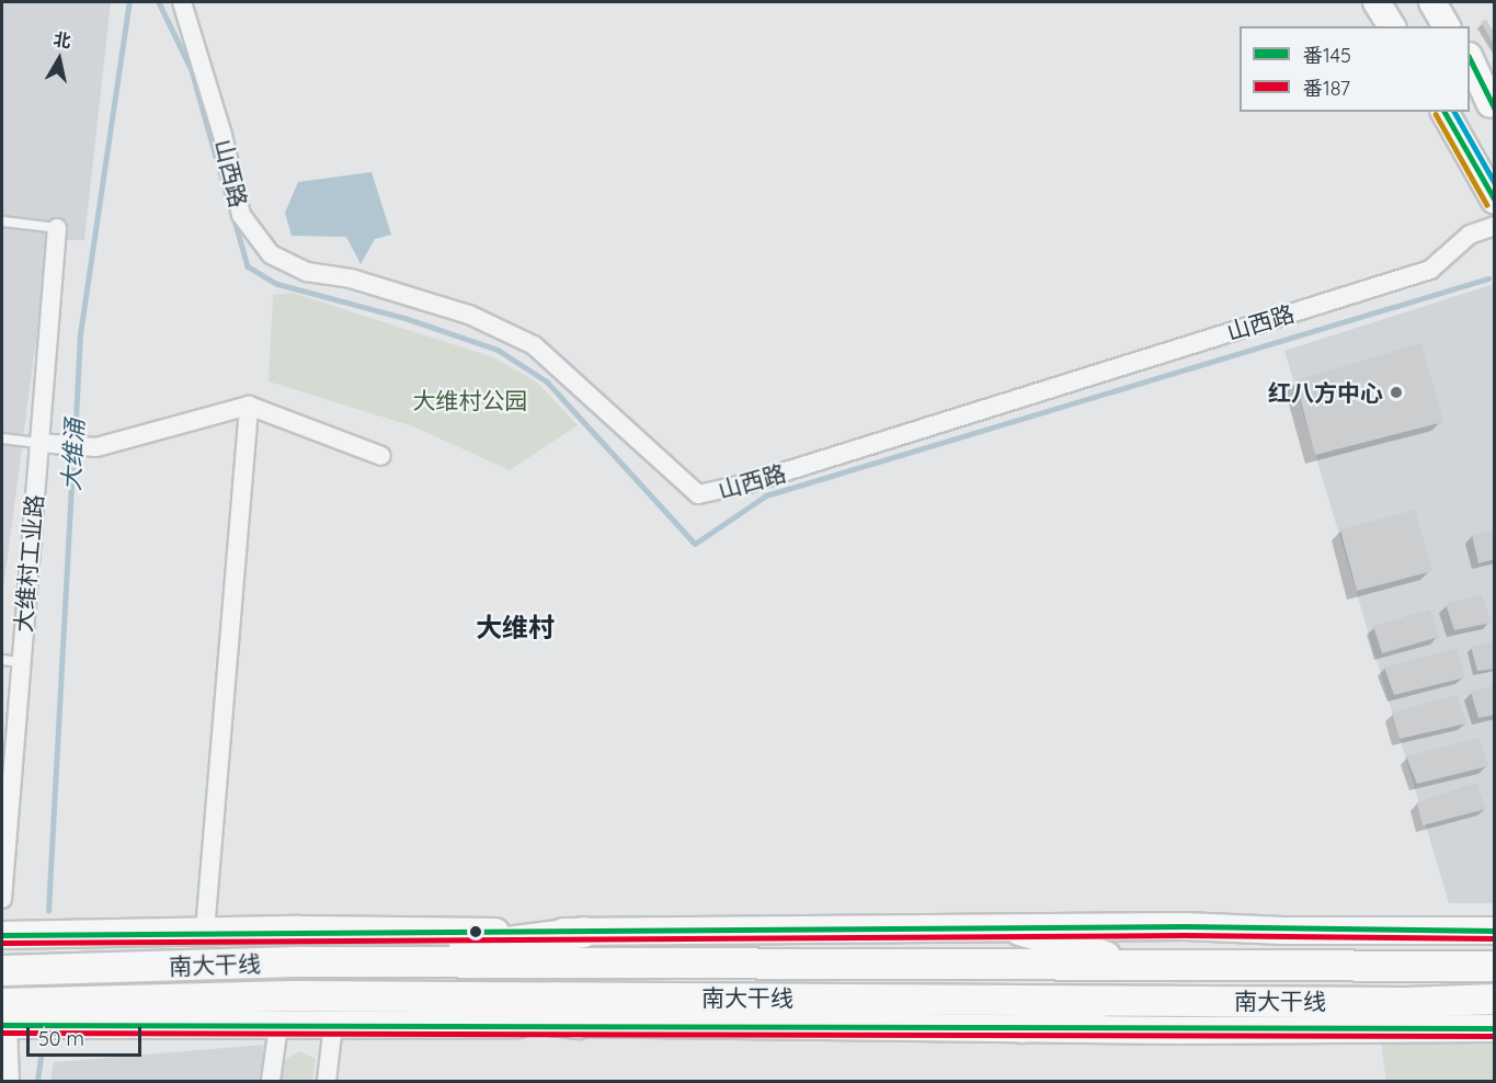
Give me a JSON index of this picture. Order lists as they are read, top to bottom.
{
  "streets": {
    "highway": ["南大干线"],
    "street": ["山西路", "大维村工业路"]
  },
  "districts": ["大维村"],
  "water": ["大维涌"],
  "parks": ["大维村公园"],
  "places": ["红八方中心"],
  "lines": ["transit line 番145", "transit line 番187"],
  "legend": ["番145", "番187"],
  "scale_bar": "50 m",
  "north": "top"
}
